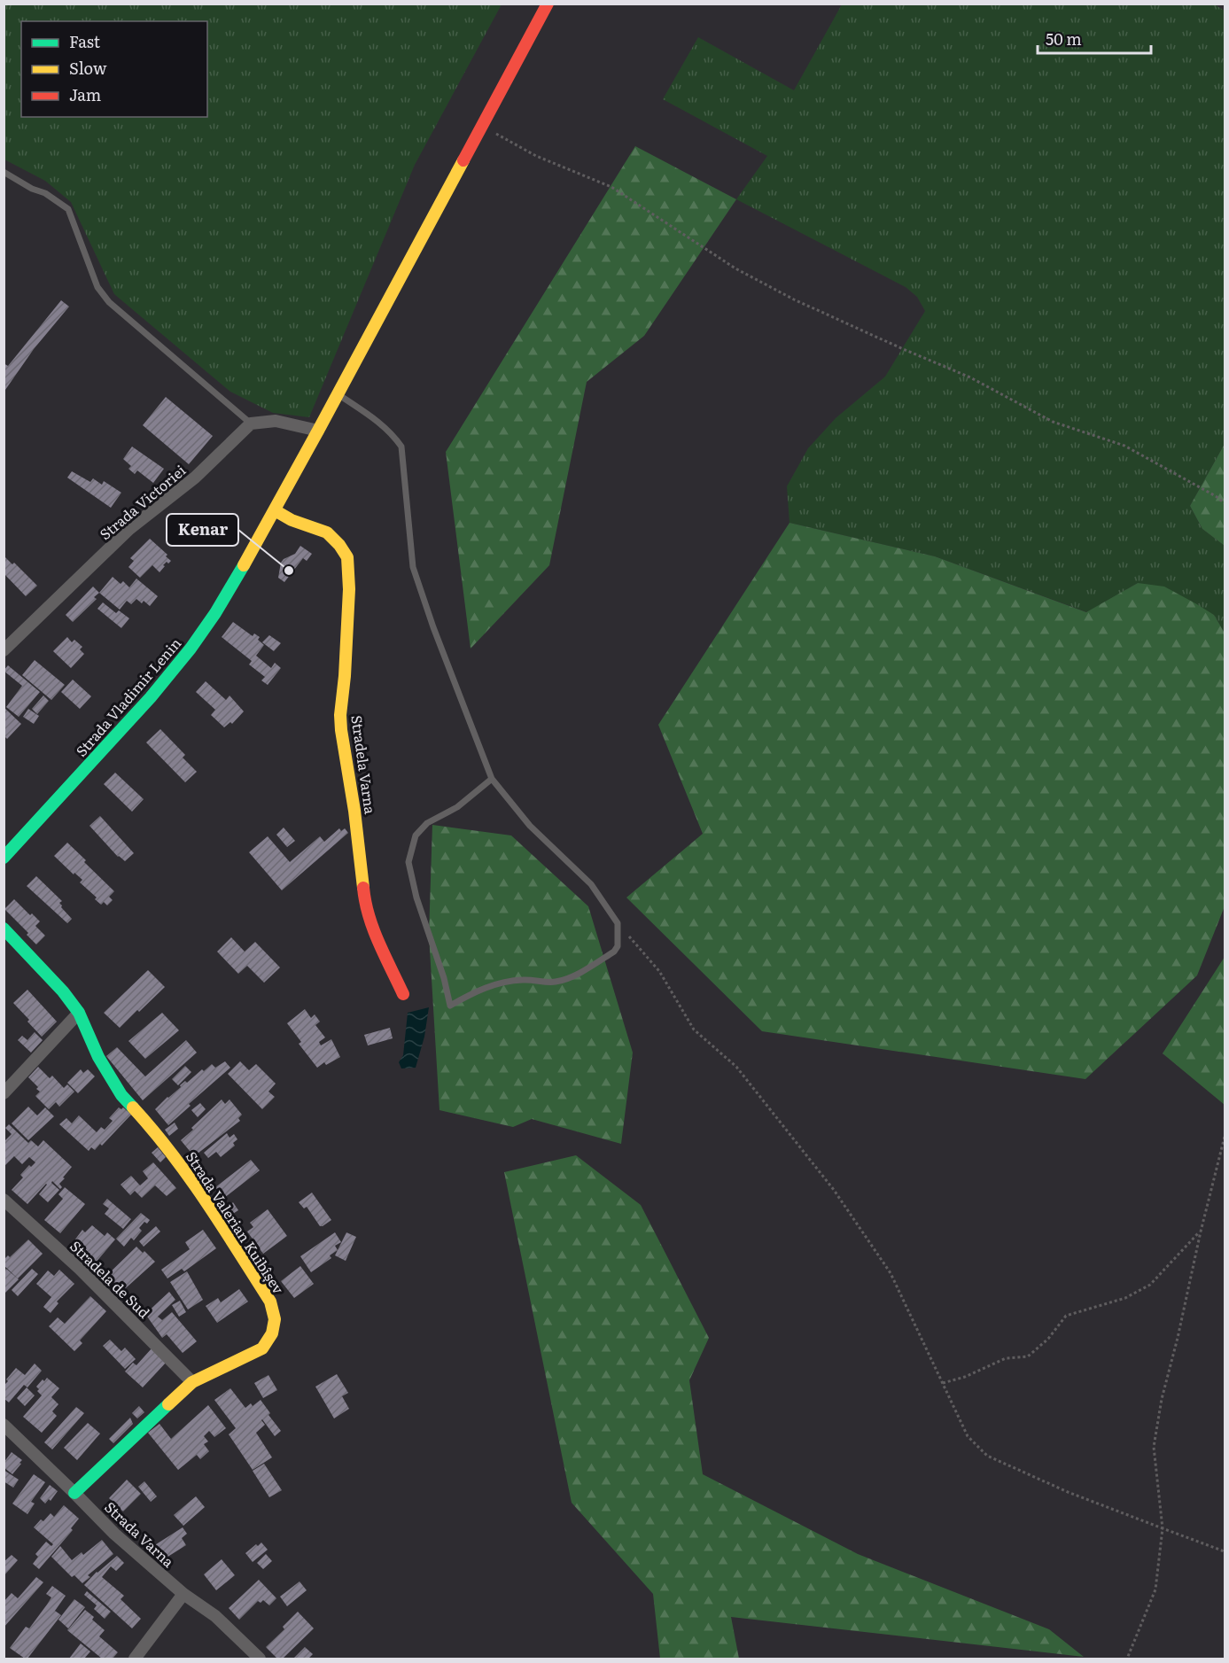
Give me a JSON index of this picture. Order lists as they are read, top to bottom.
{
  "streets": {
    "street": [
      "Strada Victoriei",
      "Strada Vladimir Lenin",
      "Stradela Varna",
      "Strada Valerian Kuibîșev",
      "Stradela de Sud",
      "Strada Varna"
    ]
  },
  "crossings": [
    ["Strada Vladimir Lenin", "Stradela Varna"],
    ["Strada Valerian Kuibîșev", "Stradela de Sud"],
    ["Strada Valerian Kuibîșev", "Strada Varna"]
  ],
  "places": ["Kenar"],
  "legend": ["Fast", "Slow", "Jam"],
  "scale_bar": "50 m"
}
